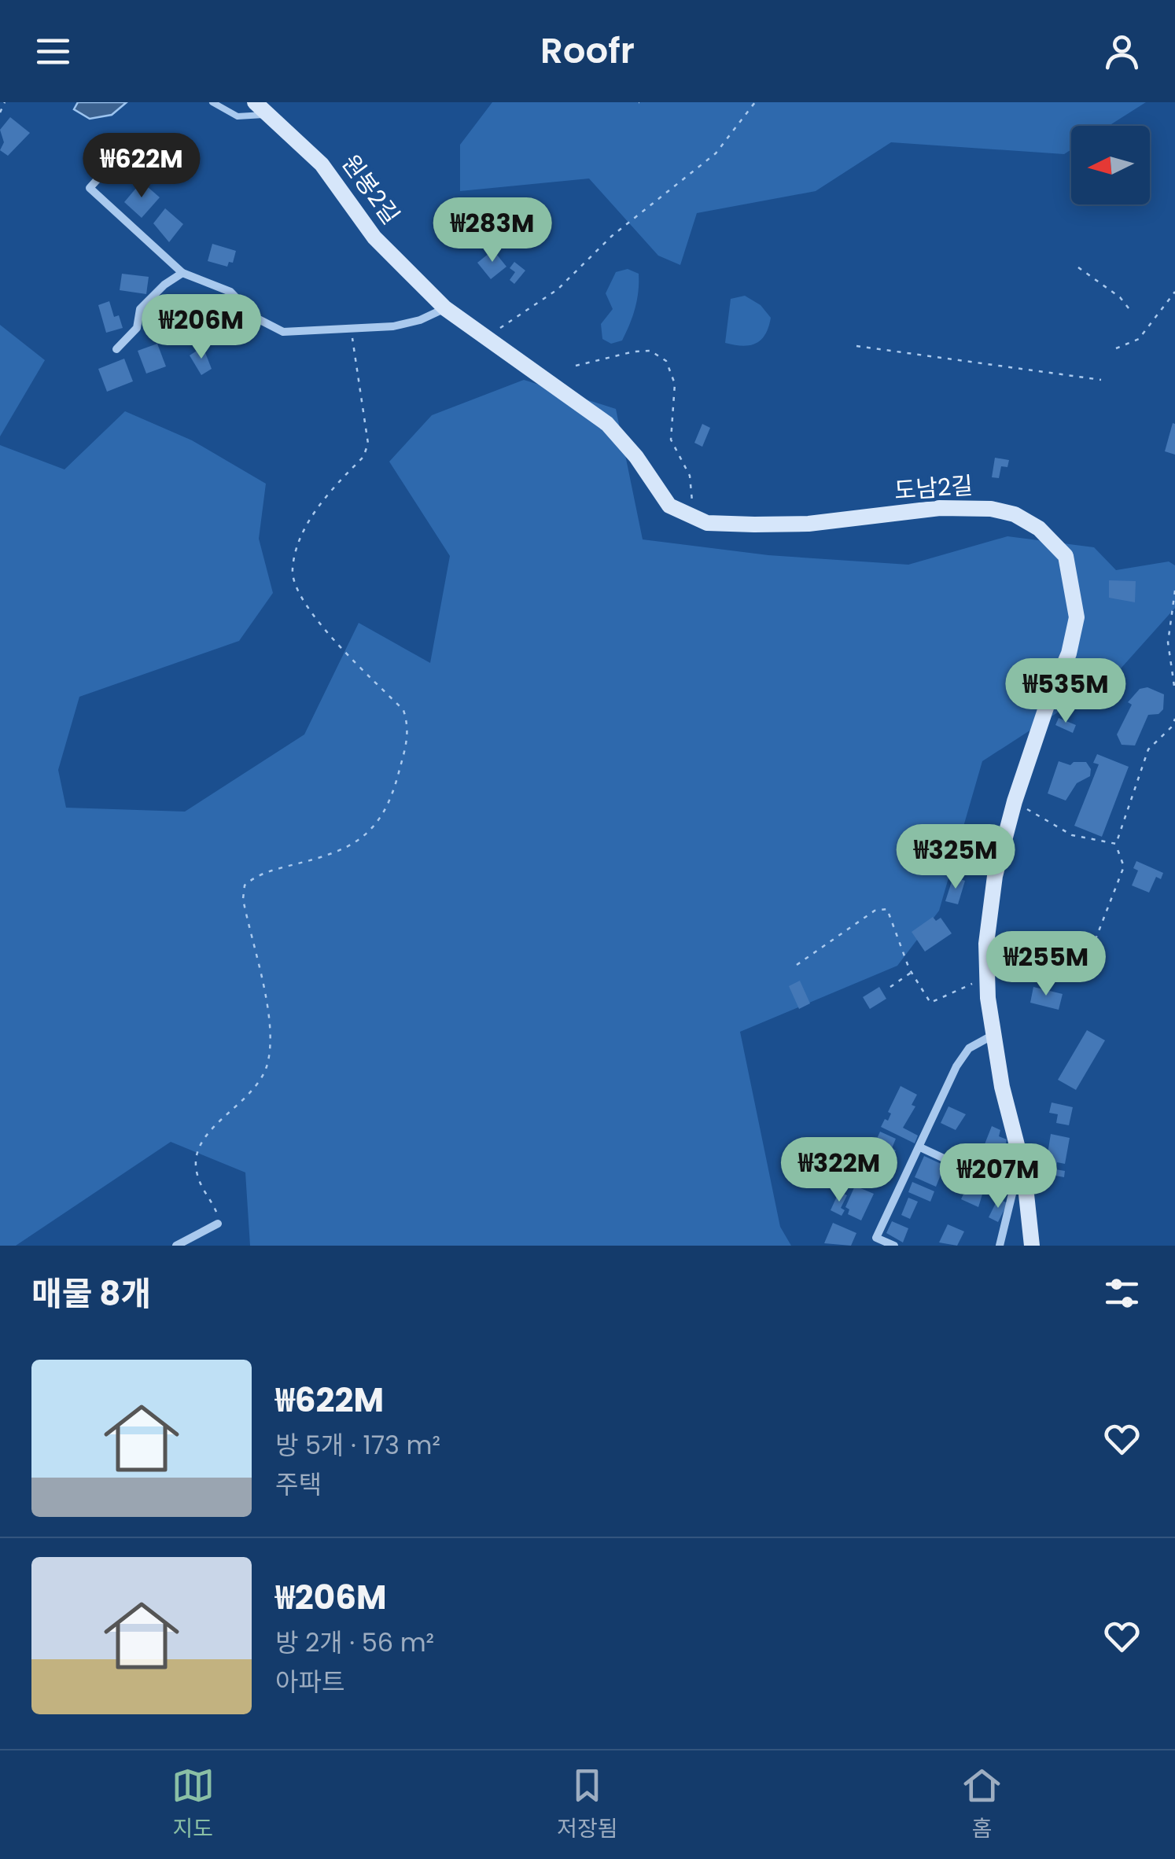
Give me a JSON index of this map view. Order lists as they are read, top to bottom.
{
  "streets": {
    "main road": ["원봉2길", "도남2길"]
  },
  "crossings": [
    ["원봉2길", "도남2길"]
  ],
  "north": "left",
  "page": {
    "header": "Roofr",
    "price": [
      "₩622M",
      "₩283M",
      "₩206M",
      "₩535M",
      "₩325M",
      "₩255M",
      "₩322M",
      "₩207M"
    ],
    "heading": "매물 8개",
    "list": [
      {
        "name": "₩622M",
        "note": "방 5개 · 173 m² · 주택"
      },
      {
        "name": "₩206M",
        "note": "방 2개 · 56 m² · 아파트"
      }
    ],
    "tabs": ["지도", "저장됨", "홈"]
  }
}
